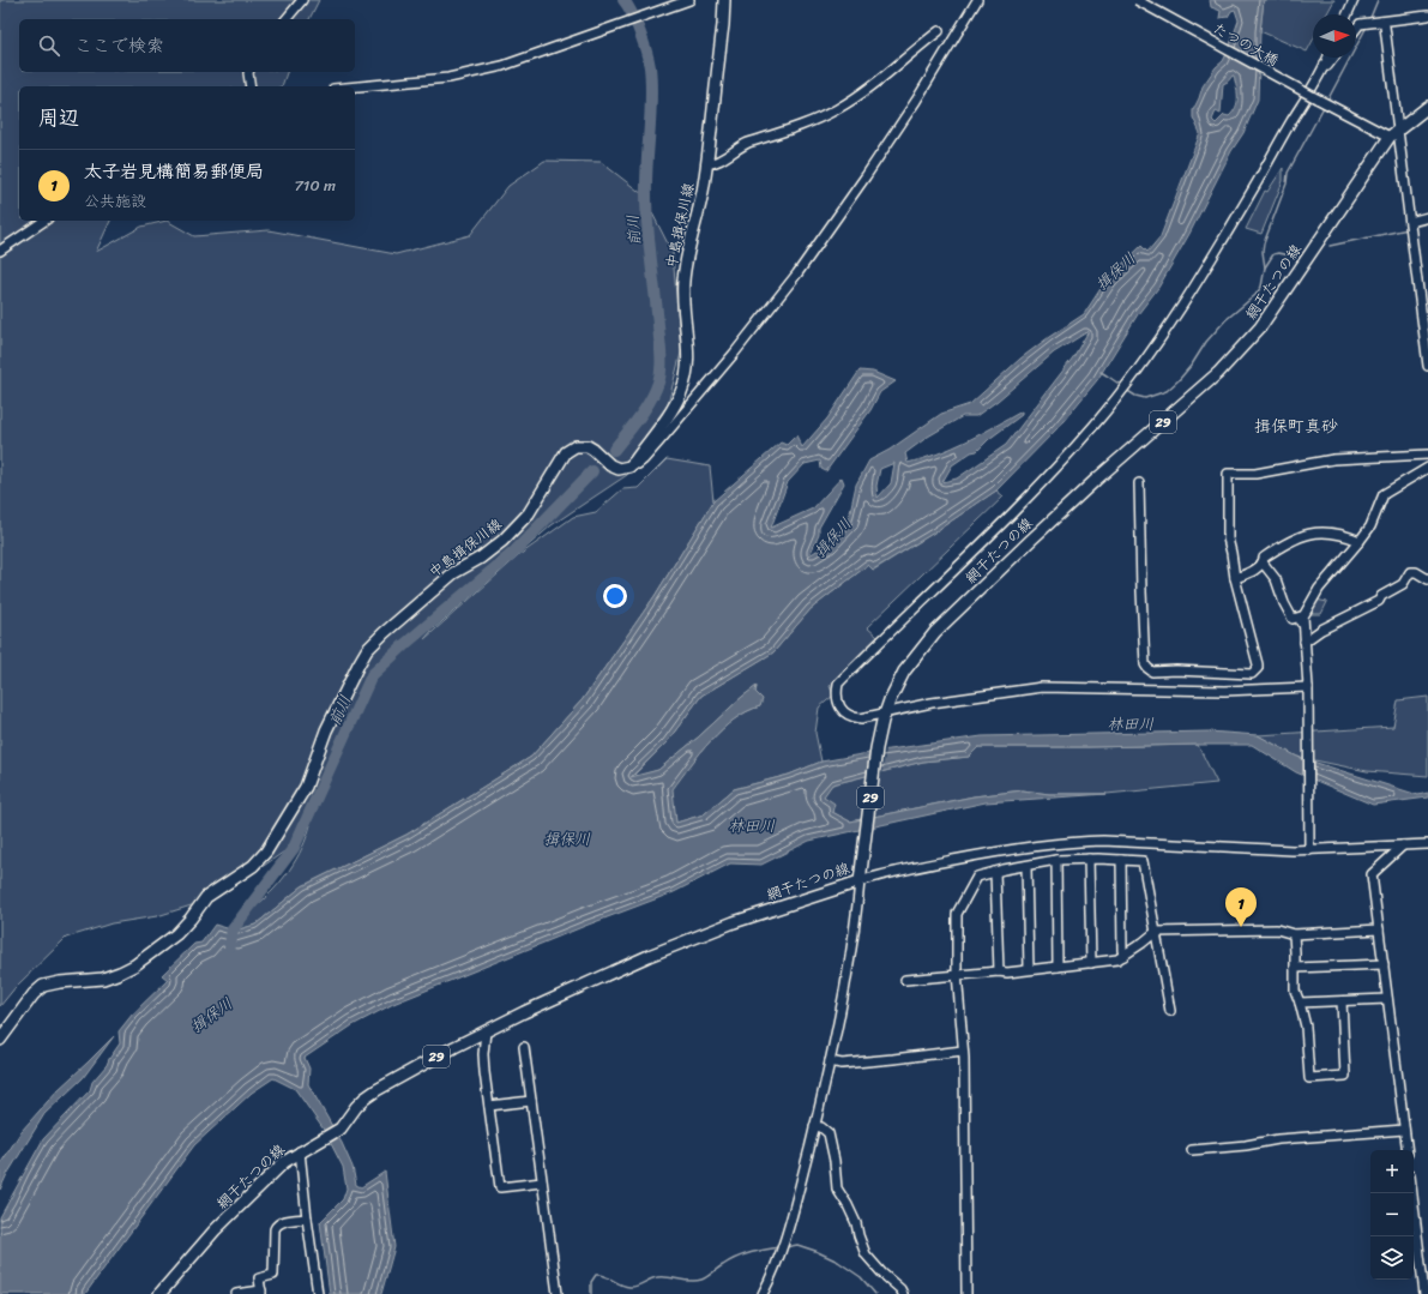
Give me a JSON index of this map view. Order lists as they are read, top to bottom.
{
  "streets": {
    "main road": ["中島揖保川線", "網干たつの線", "29"],
    "street": ["たつの大橋"]
  },
  "crossings": [
    ["たつの大橋", "網干たつの線"]
  ],
  "districts": ["揖保町真砂"],
  "water": ["前川", "揖保川", "林田川"],
  "north": "right",
  "page": {
    "search": "ここで検索",
    "heading": "周辺",
    "list": [
      {
        "mark": "1",
        "name": "太子岩見構簡易郵便局",
        "note": "公共施設",
        "value": "710 m"
      }
    ],
    "pins": "1",
    "map_buttons": ["+", "−"]
  }
}
